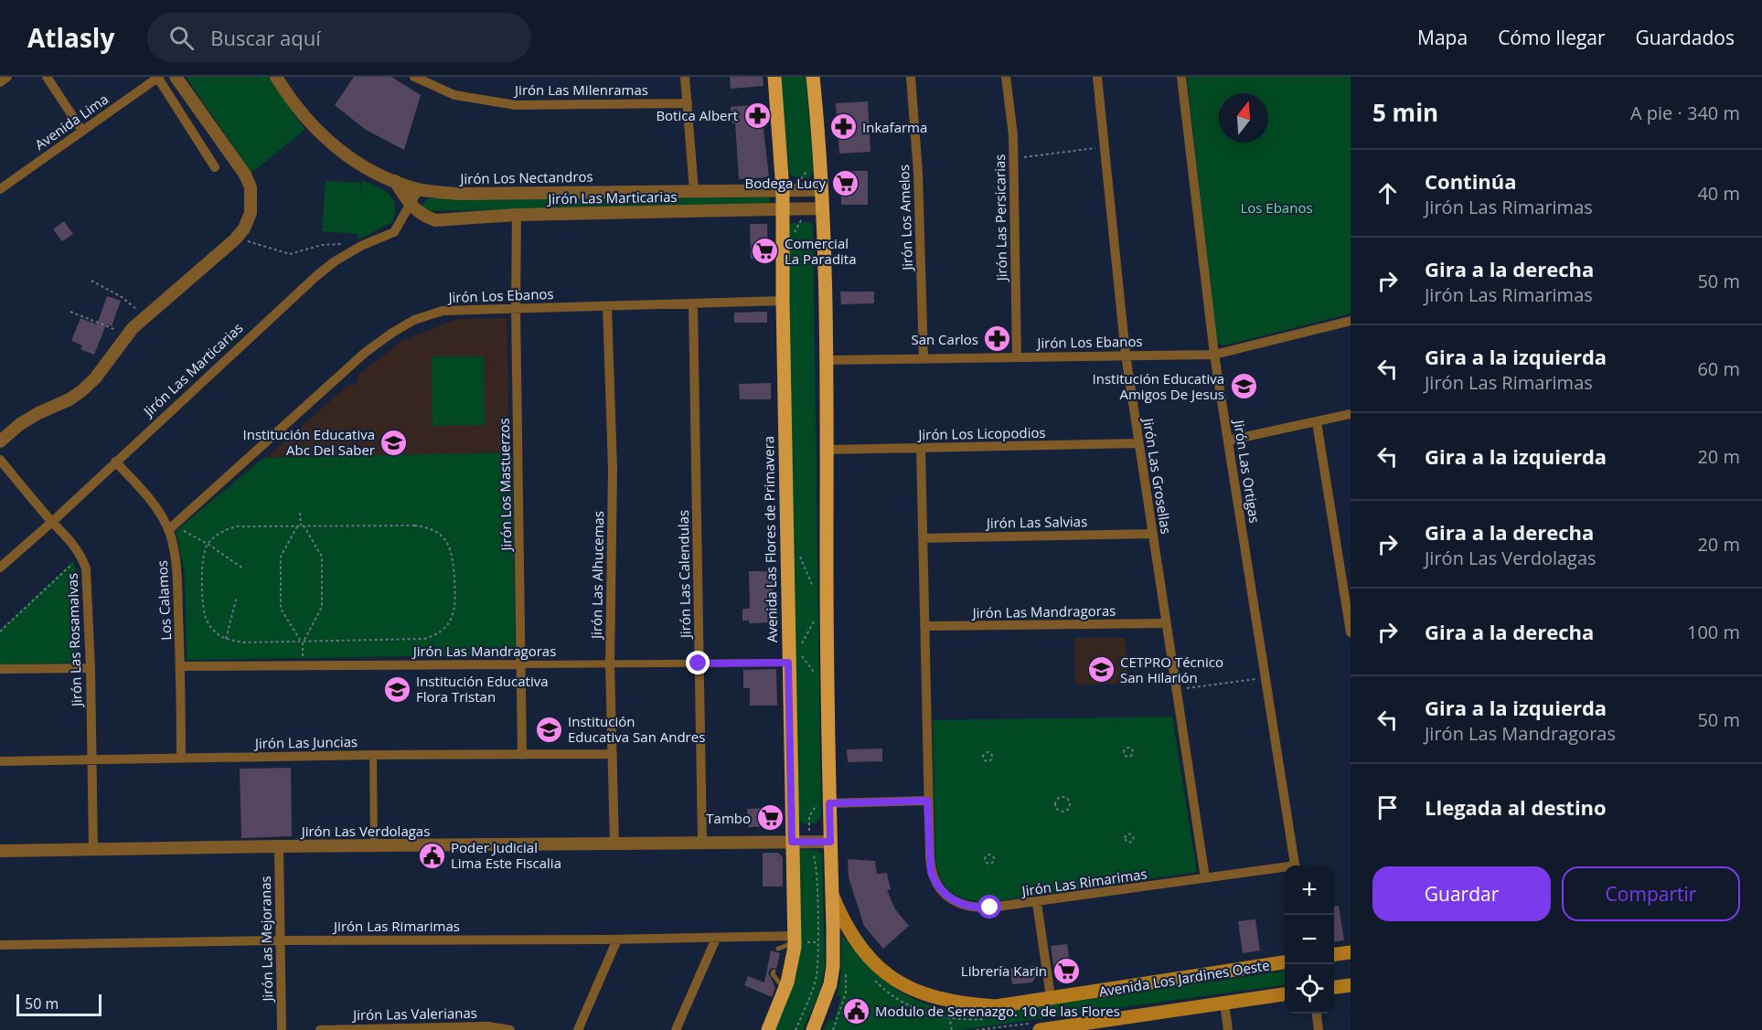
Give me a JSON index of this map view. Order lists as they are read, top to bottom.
{
  "streets": {
    "main road": ["Avenida Las Flores de Primavera", "Avenida Los Jardines Oeste"],
    "street": [
      "Jirón Las Milenramas",
      "Avenida Lima",
      "Jirón Los Nectandros",
      "Jirón Las Marticarias",
      "Jirón Los Amelos",
      "Jirón Las Persicarias",
      "Jirón Los Ebanos",
      "Jirón Los Licopodios",
      "Jirón Las Ortigas",
      "Jirón Las Grosellas",
      "Jirón Los Mastuerzos",
      "Jirón Las Salvias",
      "Jirón Las Calendulas",
      "Jirón Las Alhucemas",
      "Los Calamos",
      "Jirón Las Mandragoras",
      "Jirón Las Rosamalvas",
      "Jirón Las Juncias",
      "Jirón Las Verdolagas",
      "Jirón Las Rimarimas",
      "Jirón Las Mejoranas",
      "Jirón Las Valerianas"
    ]
  },
  "crossings": [
    ["Jirón Los Nectandros", "Jirón Las Marticarias"],
    ["Jirón Los Nectandros", "Avenida Las Flores de Primavera"],
    ["Jirón Las Marticarias", "Jirón Los Mastuerzos"],
    ["Jirón Las Marticarias", "Avenida Las Flores de Primavera"],
    ["Jirón Las Marticarias", "Los Calamos"],
    ["Jirón Las Marticarias", "Jirón Las Rosamalvas"],
    ["Jirón Los Amelos", "Jirón Los Ebanos"],
    ["Jirón Las Persicarias", "Jirón Los Ebanos"],
    ["Jirón Los Ebanos", "Jirón Las Ortigas"],
    ["Jirón Los Ebanos", "Jirón Las Grosellas"],
    ["Jirón Los Ebanos", "Jirón Los Mastuerzos"],
    ["Jirón Los Ebanos", "Avenida Las Flores de Primavera"],
    ["Jirón Los Ebanos", "Jirón Las Calendulas"],
    ["Jirón Los Ebanos", "Jirón Las Alhucemas"],
    ["Jirón Los Ebanos", "Los Calamos"],
    ["Jirón Los Licopodios", "Jirón Las Grosellas"],
    ["Jirón Los Licopodios", "Jirón Las Rimarimas"],
    ["Jirón Las Grosellas", "Jirón Las Salvias"],
    ["Jirón Las Grosellas", "Jirón Las Mandragoras"],
    ["Jirón Las Grosellas", "Jirón Las Rimarimas"],
    ["Jirón Los Mastuerzos", "Jirón Las Mandragoras"],
    ["Jirón Los Mastuerzos", "Jirón Las Juncias"],
    ["Jirón Las Salvias", "Jirón Las Rimarimas"],
    ["Avenida Las Flores de Primavera", "Jirón Las Mandragoras"],
    ["Avenida Las Flores de Primavera", "Jirón Las Verdolagas"],
    ["Avenida Las Flores de Primavera", "Jirón Las Rimarimas"],
    ["Jirón Las Calendulas", "Jirón Las Mandragoras"],
    ["Jirón Las Calendulas", "Jirón Las Verdolagas"],
    ["Jirón Las Alhucemas", "Jirón Las Mandragoras"],
    ["Jirón Las Alhucemas", "Jirón Las Juncias"],
    ["Jirón Las Alhucemas", "Jirón Las Verdolagas"],
    ["Los Calamos", "Jirón Las Mandragoras"],
    ["Los Calamos", "Jirón Las Juncias"],
    ["Jirón Las Mandragoras", "Jirón Las Rimarimas"],
    ["Jirón Las Rosamalvas", "Jirón Las Juncias"],
    ["Jirón Las Rosamalvas", "Jirón Las Verdolagas"],
    ["Jirón Las Verdolagas", "Jirón Las Mejoranas"],
    ["Jirón Las Rimarimas", "Jirón Las Mejoranas"]
  ],
  "parks": ["Los Ebanos"],
  "places": {
    "pharmacy": ["Botica Albert", "Inkafarma", "San Carlos"],
    "supermarket": [
      "Bodega Lucy",
      "Comercial La Paradita",
      "Tambo",
      "Librería Karin"
    ],
    "school or university": [
      "Institución Educativa Amigos De Jesus",
      "Institución Educativa Abc Del Saber",
      "CETPRO Técnico San Hilarión",
      "Institución Educativa Flora Tristan",
      "Institución Educativa San Andres"
    ],
    "public building": ["Poder Judicial Lima Este Fiscalia", "Modulo de Serenazgo. 10 de las Flores"]
  },
  "scale_bar": "50 m",
  "north": "top",
  "page": {
    "header": "Atlasly",
    "search": "Buscar aquí",
    "nav": ["Mapa", "Cómo llegar", "Guardados"],
    "heading": ["5 min", "A pie · 340 m"],
    "list": [
      ["Continúa", "Jirón Las Rimarimas", "40 m"],
      ["Gira a la derecha", "Jirón Las Rimarimas", "50 m"],
      ["Gira a la izquierda", "Jirón Las Rimarimas", "60 m"],
      ["Gira a la izquierda", "20 m"],
      ["Gira a la derecha", "Jirón Las Verdolagas", "20 m"],
      ["Gira a la derecha", "100 m"],
      ["Gira a la izquierda", "Jirón Las Mandragoras", "50 m"],
      "Llegada al destino"
    ],
    "buttons": ["Guardar", "Compartir"],
    "map_buttons": ["+", "−"],
    "scale": "50 m"
  }
}
